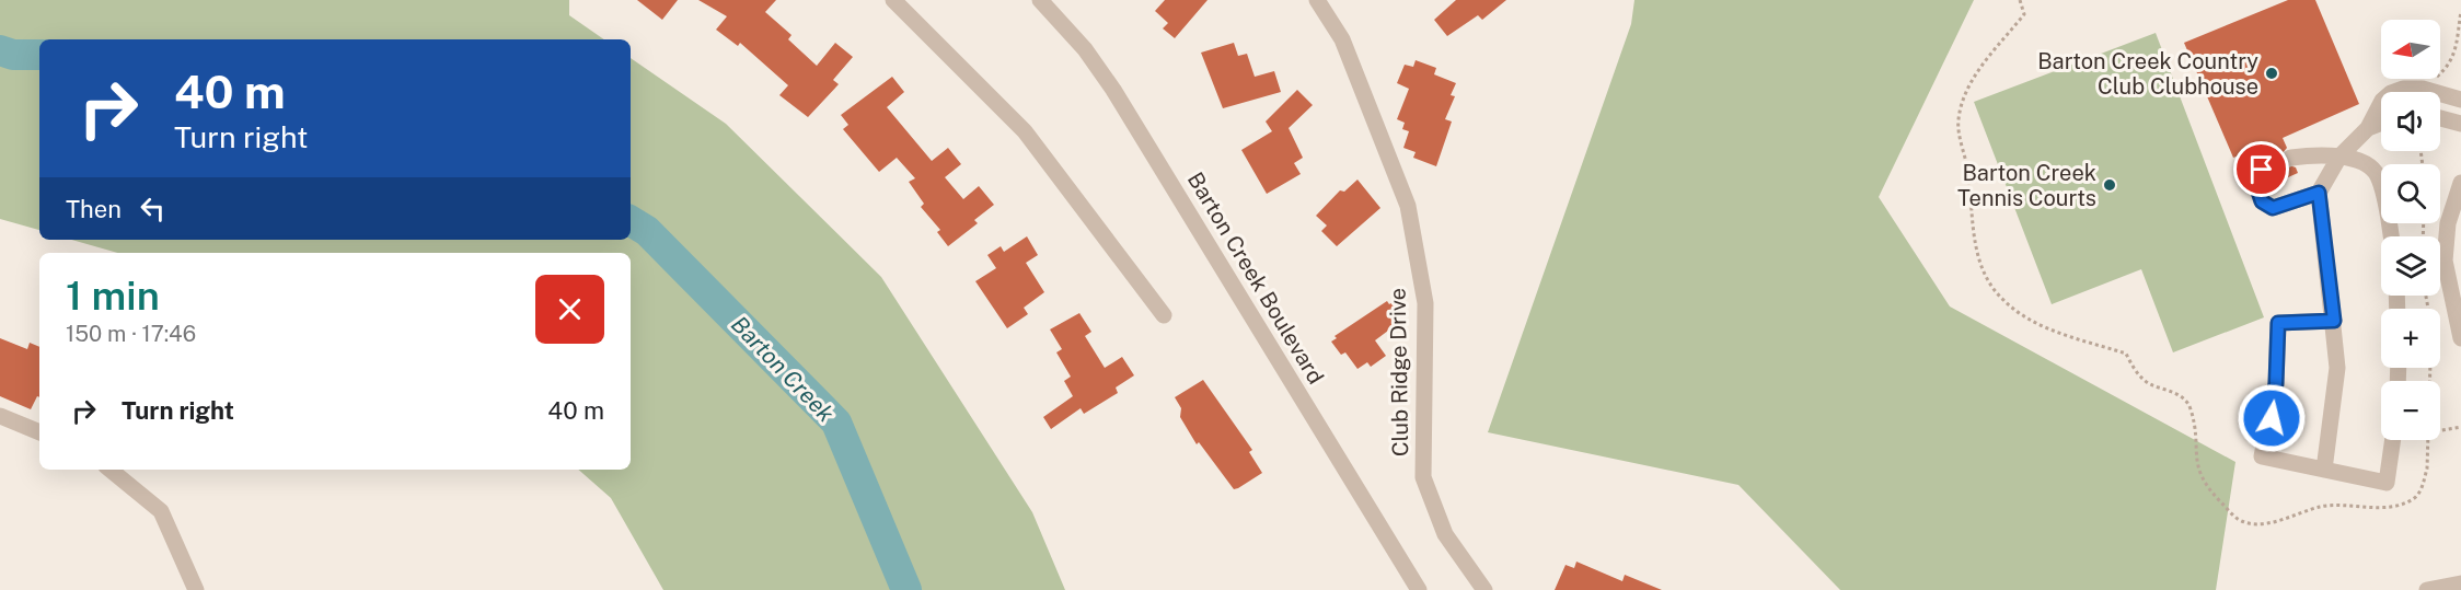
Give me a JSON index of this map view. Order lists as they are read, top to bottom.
{
  "streets": {
    "street": ["Barton Creek Boulevard", "Club Ridge Drive"]
  },
  "water": ["Barton Creek"],
  "places": ["Barton Creek Country Club Clubhouse", "Barton Creek Tennis Courts"],
  "north": "left",
  "page": {
    "map_buttons": ["+", "−"],
    "turn": ["40 m", "Turn right"],
    "then": "Then",
    "heading": ["1 min", "150 m · 17:46"],
    "list": [
      {
        "name": "Turn right",
        "value": "40 m"
      }
    ]
  }
}
